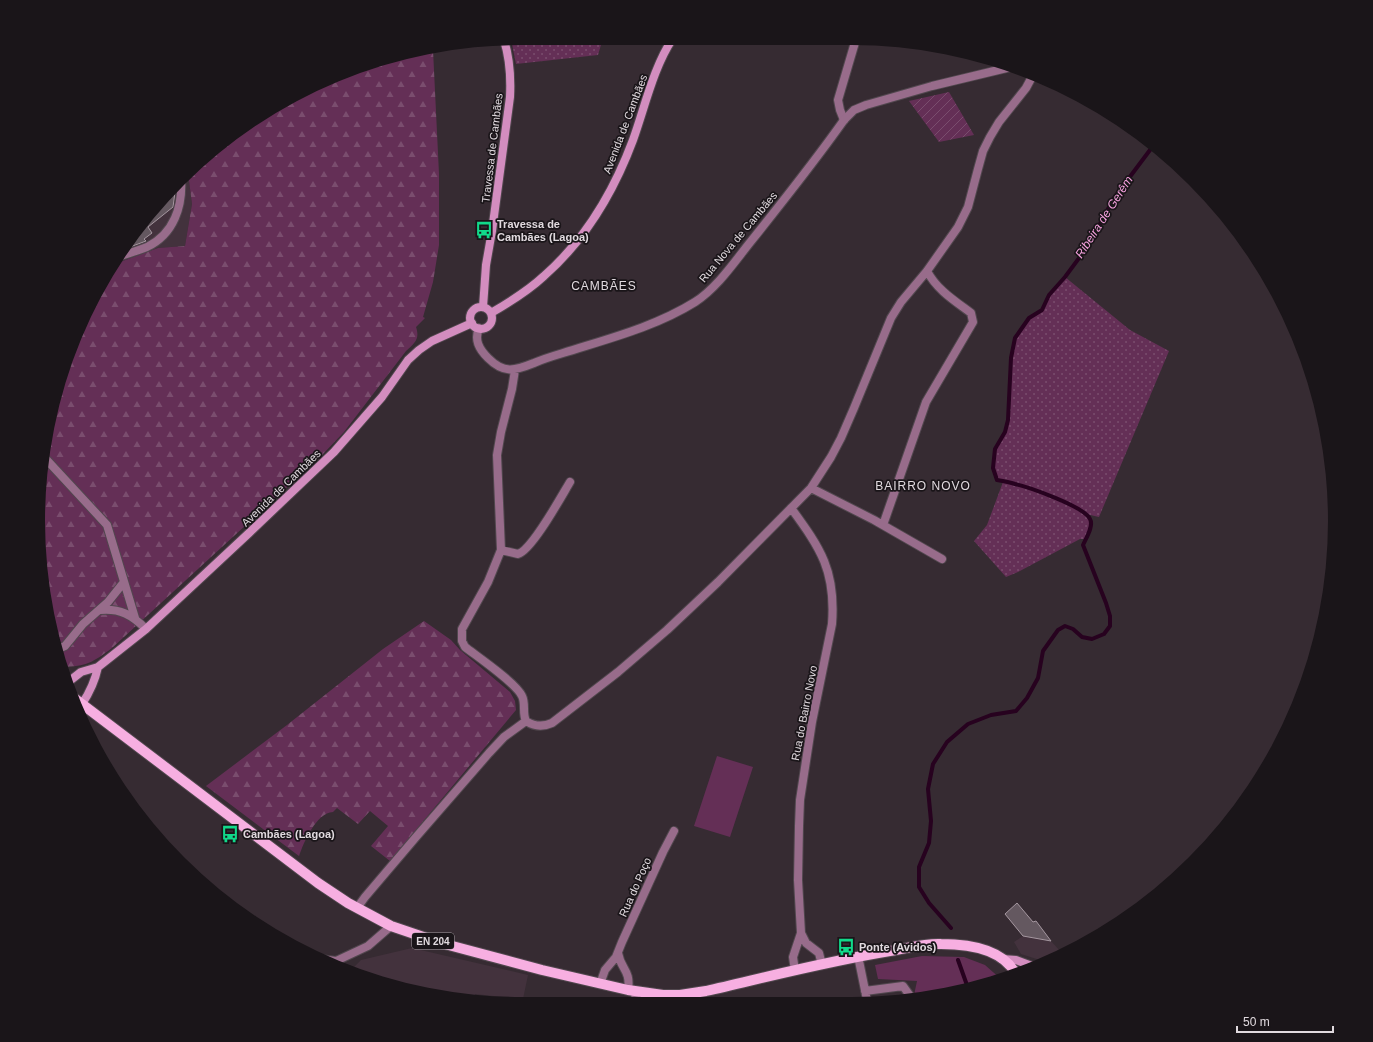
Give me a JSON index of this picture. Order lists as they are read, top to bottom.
{
  "streets": {
    "main road": ["EN 204"],
    "street": [
      "Avenida de Cambães",
      "Travessa de Cambães",
      "Rua Nova de Cambães",
      "Rua do Bairro Novo",
      "Rua do Poço"
    ]
  },
  "crossings": [
    ["Avenida de Cambães", "Travessa de Cambães"],
    ["Rua do Poço", "EN 204"]
  ],
  "districts": ["CAMBÃES", "BAIRRO NOVO"],
  "water": ["Ribeira de Gerêm"],
  "places": {
    "bus stop": ["Travessa de Cambães (Lagoa)", "Cambães (Lagoa)", "Ponte (Avidos)"]
  },
  "scale_bar": "50 m"
}
